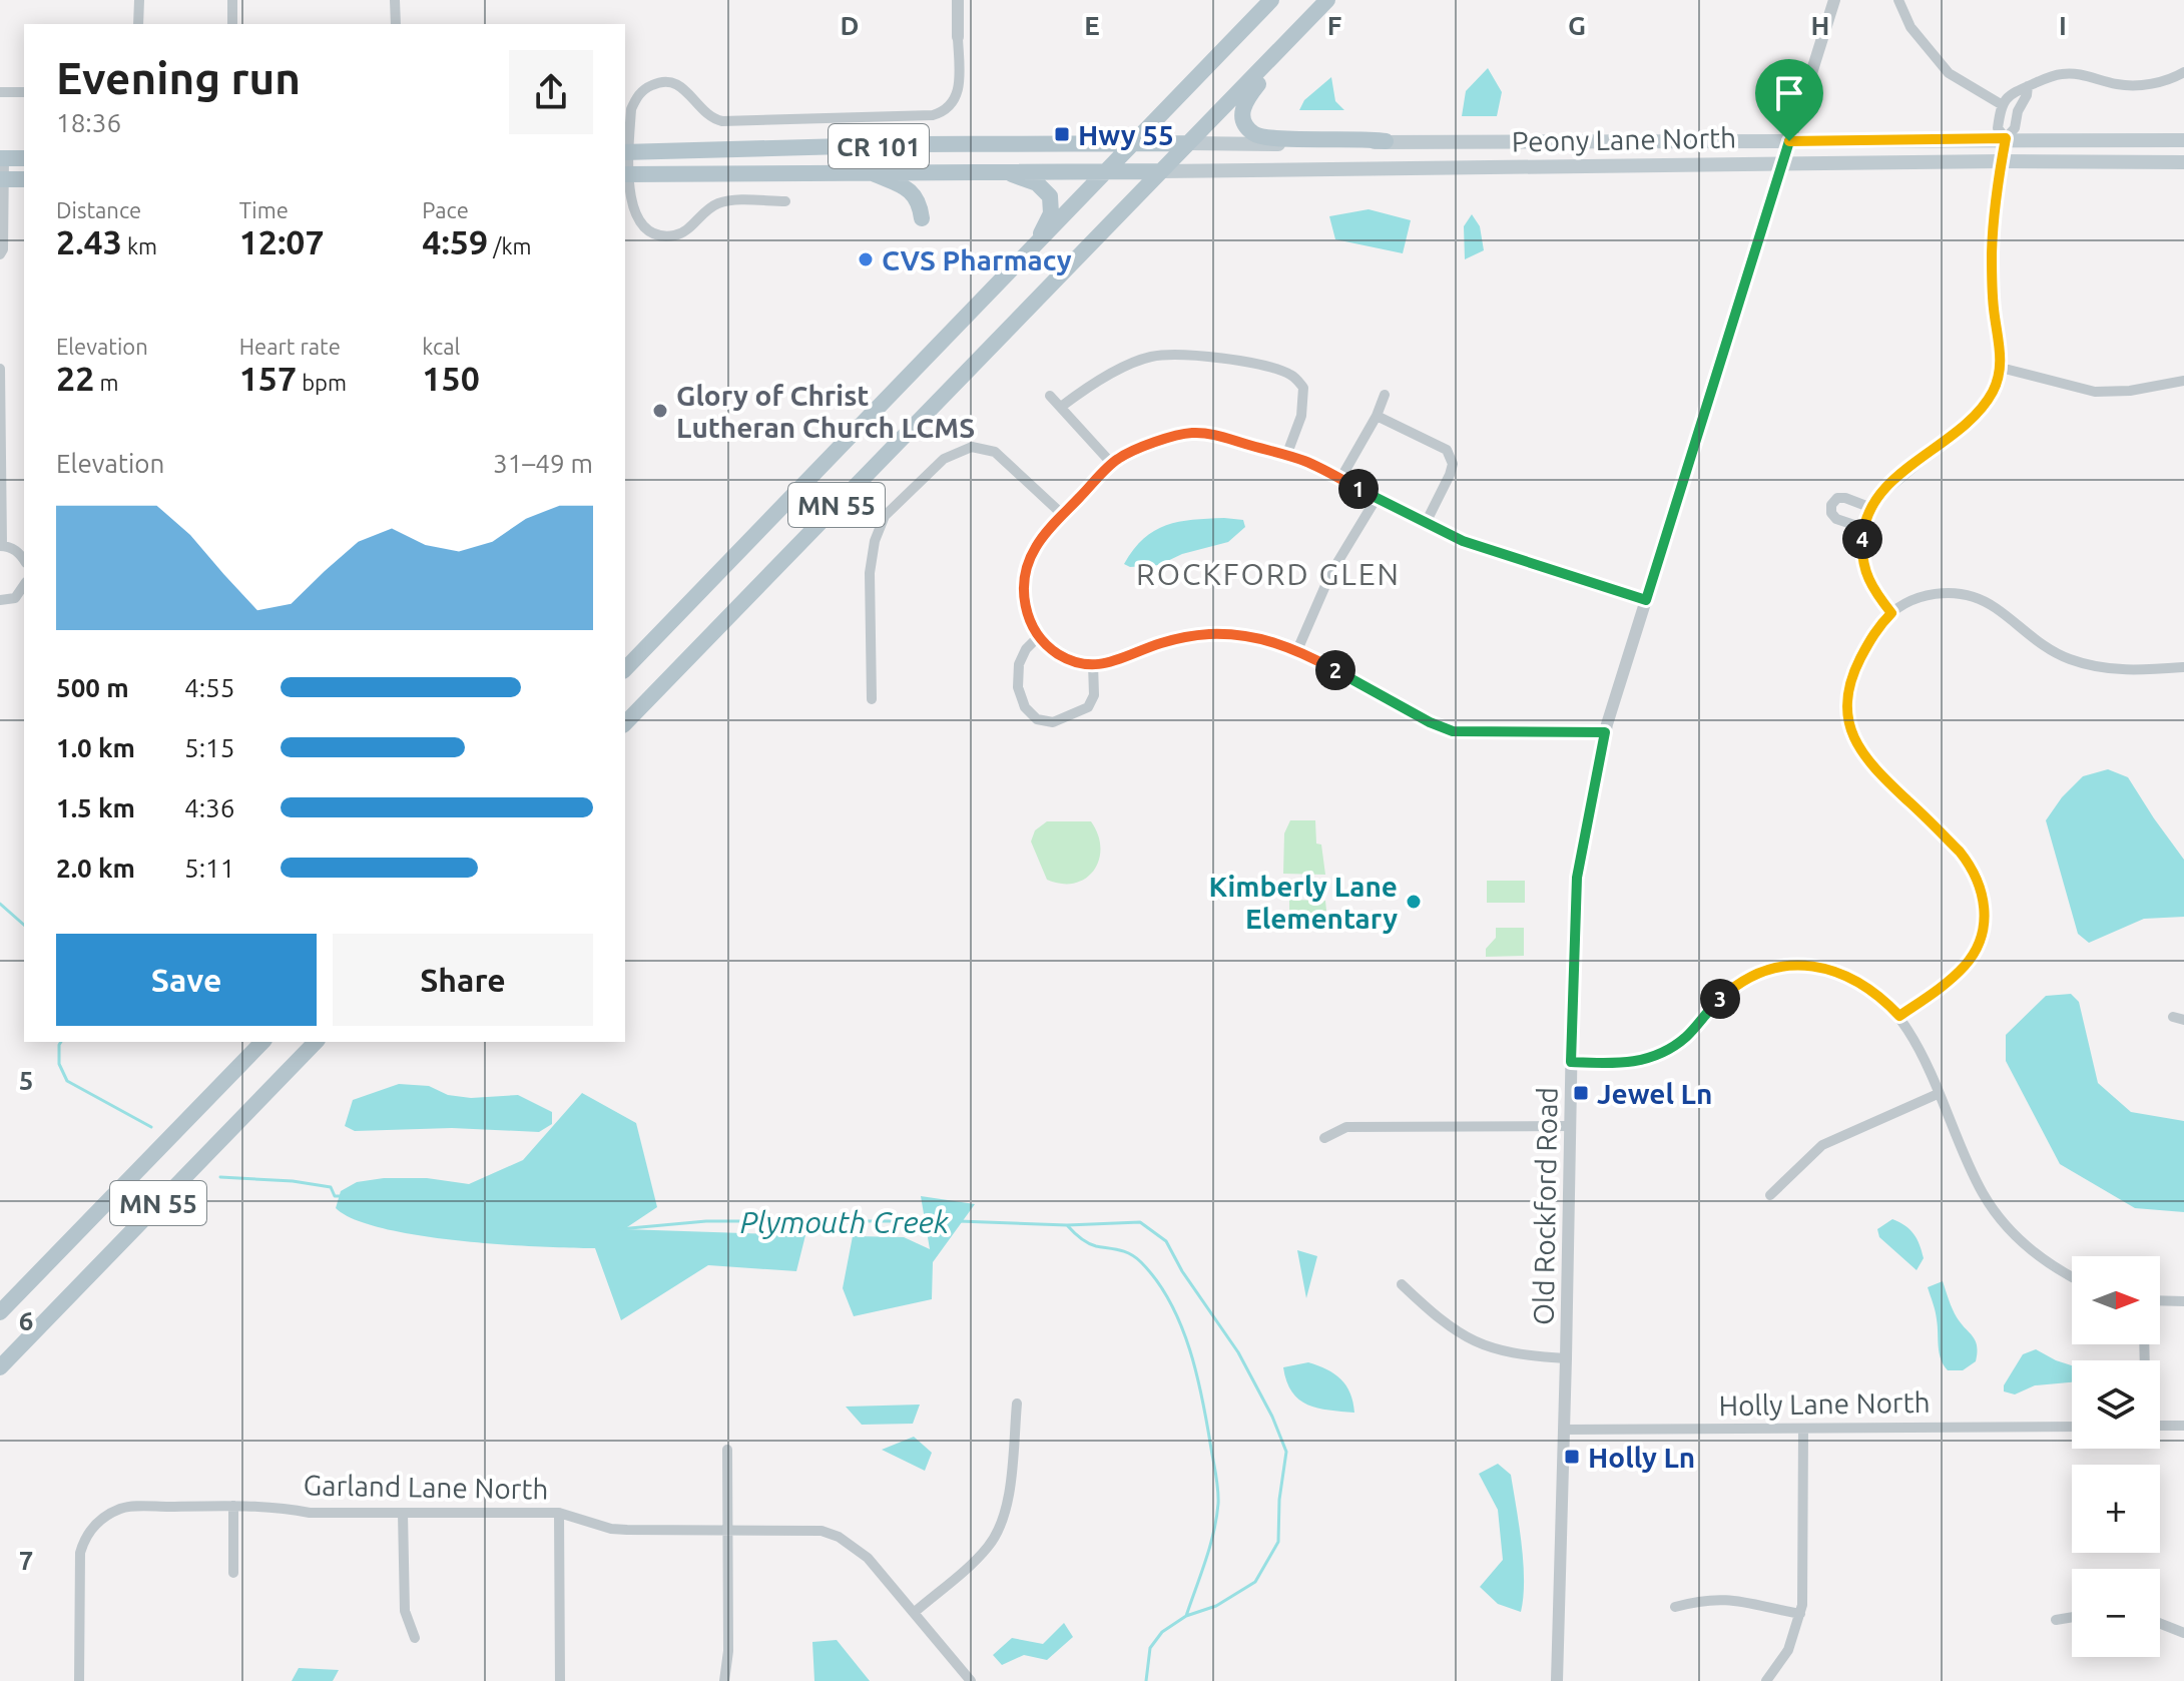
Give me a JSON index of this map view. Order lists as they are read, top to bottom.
{
  "streets": {
    "main road": ["Peony Lane North", "CR 101", "MN 55"],
    "street": ["Old Rockford Road", "Holly Lane North", "Garland Lane North"]
  },
  "crossings": [
    ["Peony Lane North", "CR 101"],
    ["Peony Lane North", "MN 55"],
    ["Peony Lane North", "Old Rockford Road"],
    ["CR 101", "MN 55"],
    ["Old Rockford Road", "Holly Lane North"]
  ],
  "districts": ["ROCKFORD GLEN"],
  "water": ["Plymouth Creek"],
  "places": {
    "transit": ["Hwy 55", "Jewel Ln", "Holly Ln"],
    "other": ["CVS Pharmacy", "Glory of Christ Lutheran Church LCMS", "Kimberly Lane Elementary"]
  },
  "north": "right",
  "page": {
    "heading": ["Evening run", "18:36"],
    "stats": [
      ["Distance", "2.43 km"],
      ["Time", "12:07"],
      ["Pace", "4:59 /km"],
      ["Elevation", "22 m"],
      ["Heart rate", "157 bpm"],
      ["kcal", "150"]
    ],
    "chart": ["Elevation", "31–49 m"],
    "pins": [
      "1",
      "4",
      "2",
      "3"
    ],
    "list": [
      {
        "name": "500 m",
        "note": "4:55"
      },
      {
        "name": "1.0 km",
        "note": "5:15"
      },
      {
        "name": "1.5 km",
        "note": "4:36"
      },
      {
        "name": "2.0 km",
        "note": "5:11"
      }
    ],
    "buttons": ["Save", "Share"],
    "map_buttons": ["+", "−"]
  },
  "grid": {
    "columns": [
      "D",
      "E",
      "F",
      "G",
      "H",
      "I"
    ],
    "rows": ["5", "6", "7"]
  }
}
